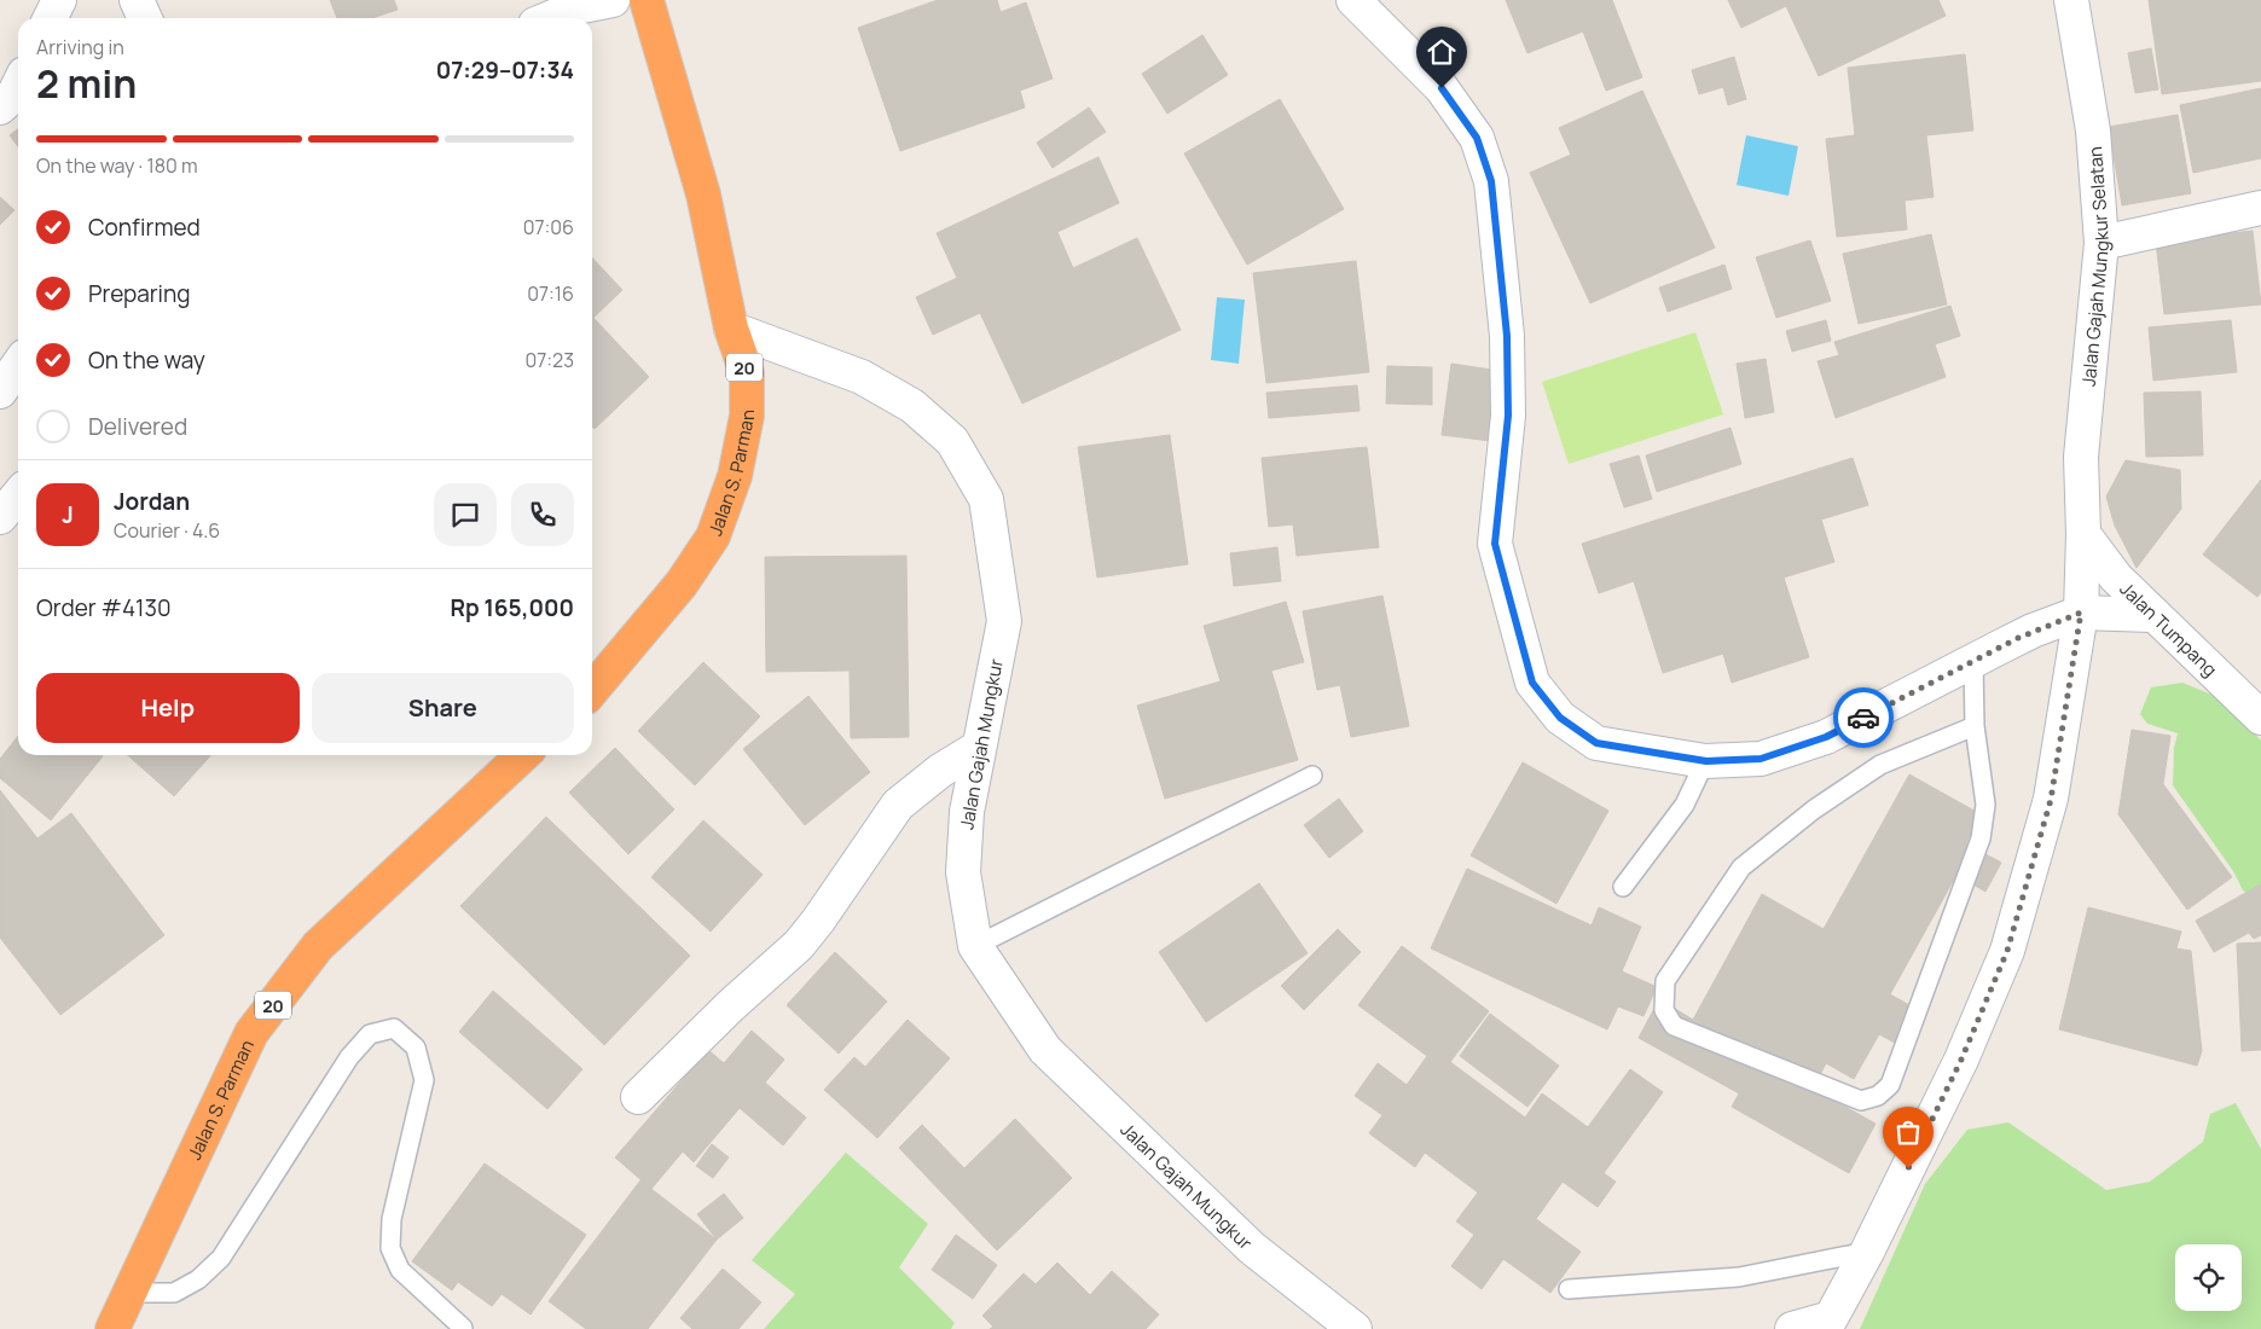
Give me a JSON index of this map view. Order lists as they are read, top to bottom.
{
  "streets": {
    "highway": ["20", "Jalan S. Parman"],
    "main road": ["Jalan Gajah Mungkur Selatan", "Jalan Tumpang", "Jalan Gajah Mungkur"]
  },
  "crossings": [
    ["Jalan Gajah Mungkur Selatan", "Jalan Tumpang"],
    ["Jalan S. Parman", "Jalan Gajah Mungkur"]
  ],
  "page": {
    "heading": ["2 min", "Arriving in", "07:29–07:34"],
    "panel": [
      "Jordan",
      "Courier · 4.6",
      "Order #4130",
      "Rp 165,000"
    ],
    "bar": "On the way · 180 m",
    "list": [
      ["Confirmed", "07:06"],
      ["Preparing", "07:16"],
      ["On the way", "07:23"],
      "Delivered"
    ],
    "round": "J",
    "buttons": ["Help", "Share"]
  }
}
